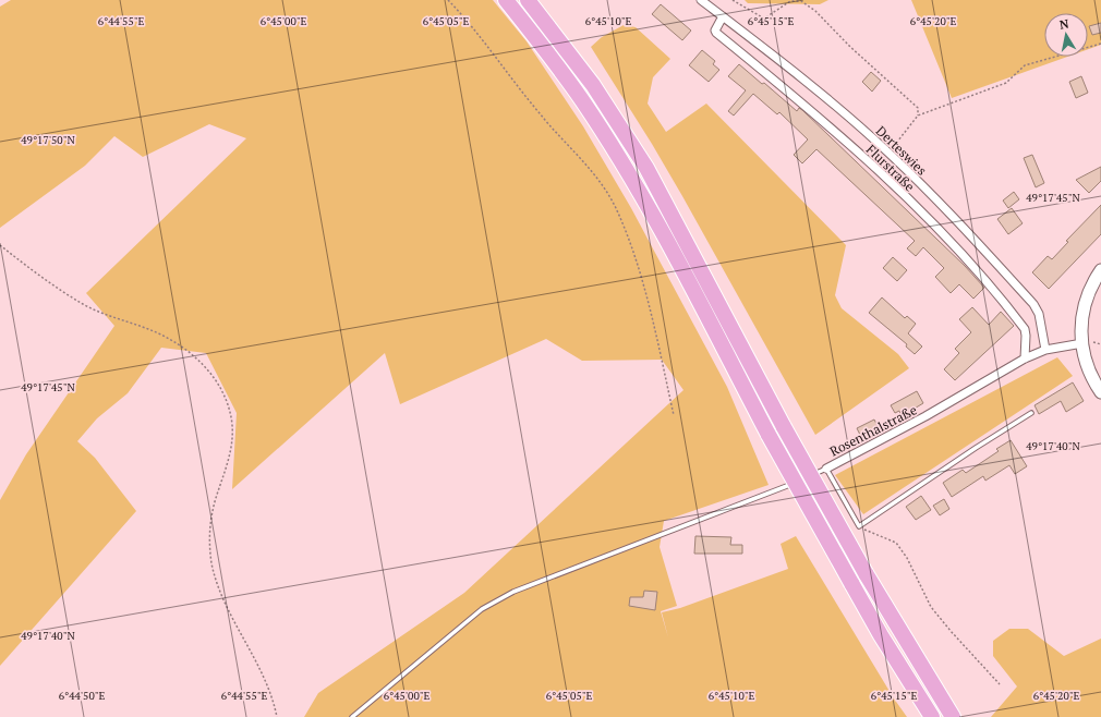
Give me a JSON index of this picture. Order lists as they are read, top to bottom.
{
  "streets": {
    "street": ["Derteswies", "Flurstraße", "Rosenthalstraße"]
  },
  "crossings": [
    ["Derteswies", "Flurstraße"],
    ["Derteswies", "Rosenthalstraße"],
    ["Flurstraße", "Rosenthalstraße"]
  ],
  "north": "top",
  "coordinates": [
    "6°44'55\"E",
    "6°45'00\"E",
    "6°45'05\"E",
    "6°45'10\"E",
    "6°45'15\"E",
    "6°45'20\"E",
    "49°17'50\"N",
    "49°17'45\"N",
    "49°17'40\"N",
    "6°44'50\"E"
  ]
}
